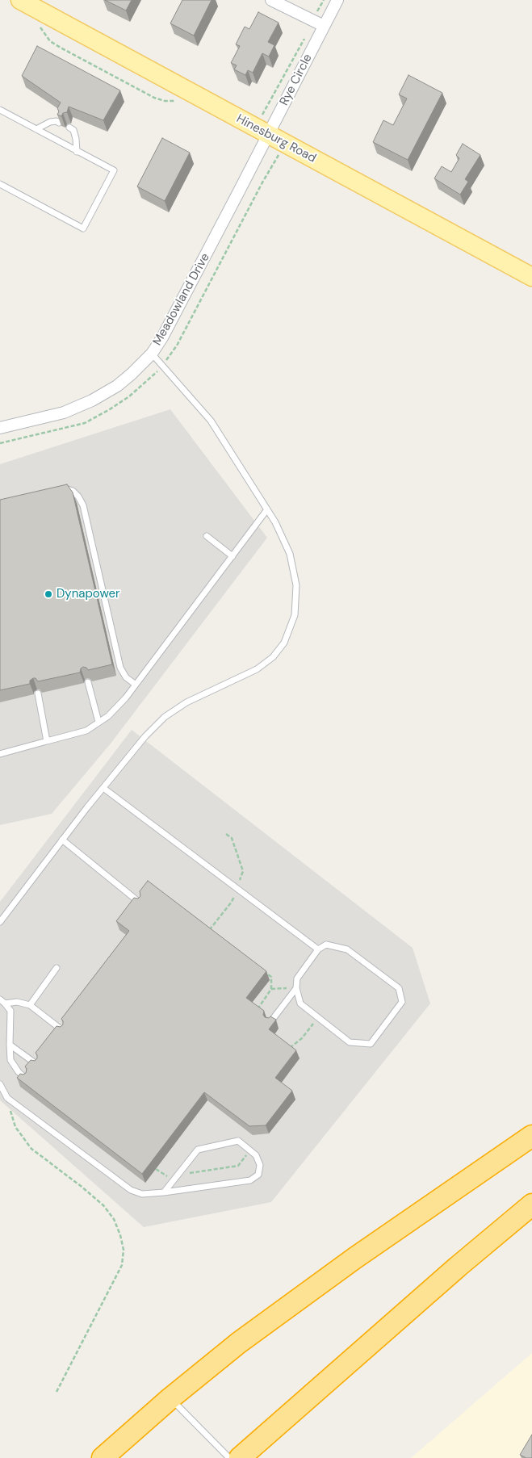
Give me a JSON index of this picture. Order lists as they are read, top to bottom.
{
  "streets": {
    "main road": ["Hinesburg Road"],
    "street": ["Rye Circle", "Meadowland Drive"]
  },
  "crossings": [
    ["Rye Circle", "Hinesburg Road"],
    ["Rye Circle", "Meadowland Drive"],
    ["Hinesburg Road", "Meadowland Drive"]
  ],
  "places": ["Dynapower"]
}
